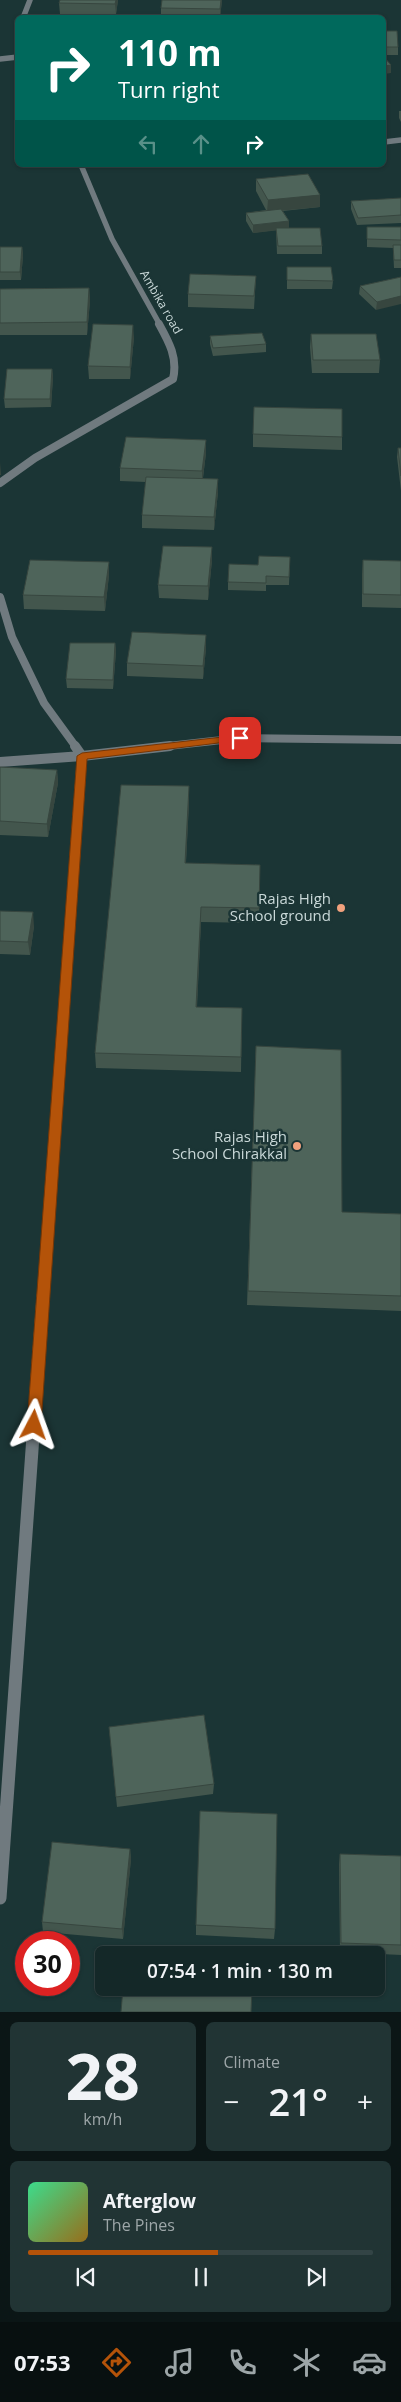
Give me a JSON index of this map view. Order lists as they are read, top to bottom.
{
  "streets": {
    "street": ["Ambika road"]
  },
  "places": ["Rajas High School ground", "Rajas High School Chirakkal"],
  "page": {
    "turn": ["110 m", "Turn right"],
    "limit": "30",
    "trip": "07:54 · 1 min · 130 m",
    "tile": [
      ["28", "km/h"],
      "Climate"
    ],
    "heat": ["−", "21°", "+"],
    "song": ["Afterglow", "The Pines"],
    "tabs": "07:53"
  }
}
